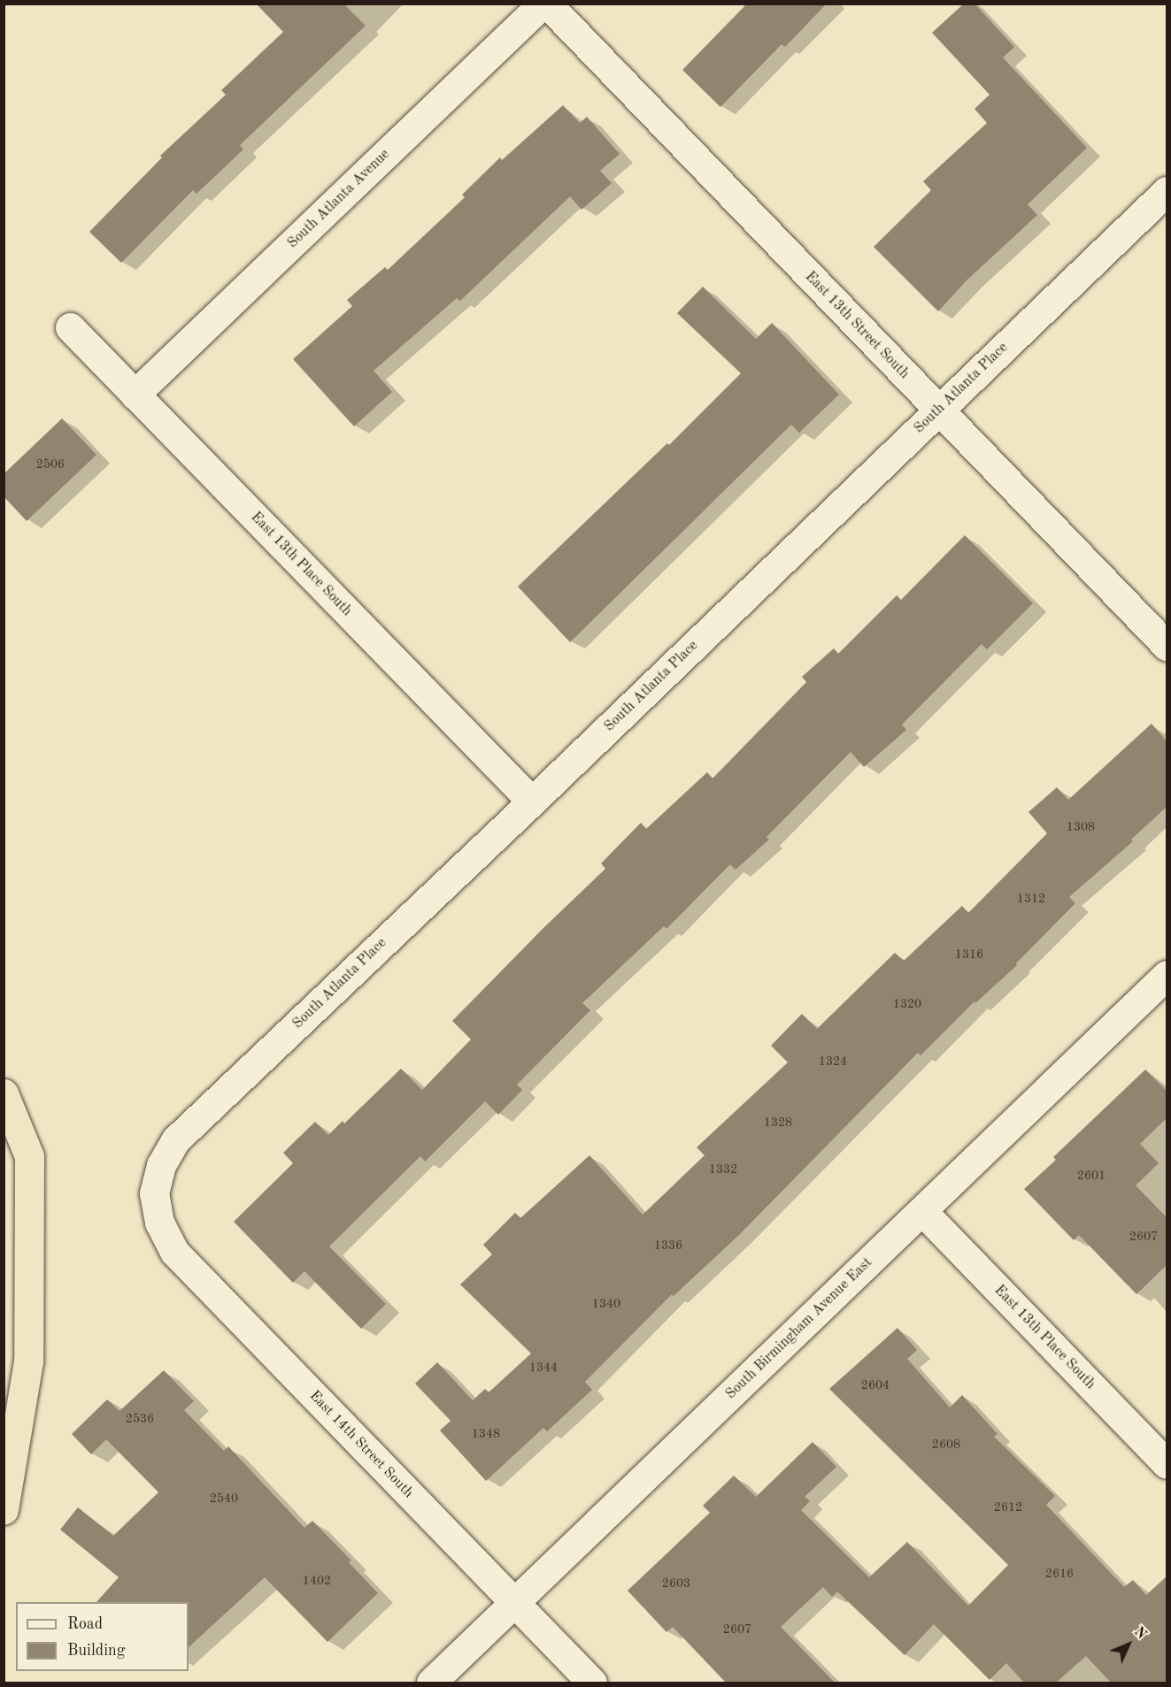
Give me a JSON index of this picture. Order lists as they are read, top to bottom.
{
  "streets": {
    "street": [
      "South Atlanta Avenue",
      "East 13th Street South",
      "South Atlanta Place",
      "East 13th Place South",
      "South Birmingham Avenue East",
      "East 14th Street South"
    ]
  },
  "crossings": [
    ["South Atlanta Avenue", "East 13th Place South"],
    ["East 13th Street South", "South Atlanta Place"],
    ["South Atlanta Place", "East 13th Place South"],
    ["South Atlanta Place", "East 14th Street South"],
    ["East 13th Place South", "South Birmingham Avenue East"],
    ["South Birmingham Avenue East", "East 14th Street South"]
  ],
  "house_numbers": [
    "2506",
    "1308",
    "1312",
    "1316",
    "1320",
    "1324",
    "1328",
    "1332",
    "2601",
    "2607",
    "1336",
    "1340",
    "1344",
    "2604",
    "2536",
    "1348",
    "2608",
    "2540",
    "2612",
    "2616",
    "1402",
    "2603",
    "2607"
  ],
  "legend": ["Road", "Building"],
  "north": "top right"
}
